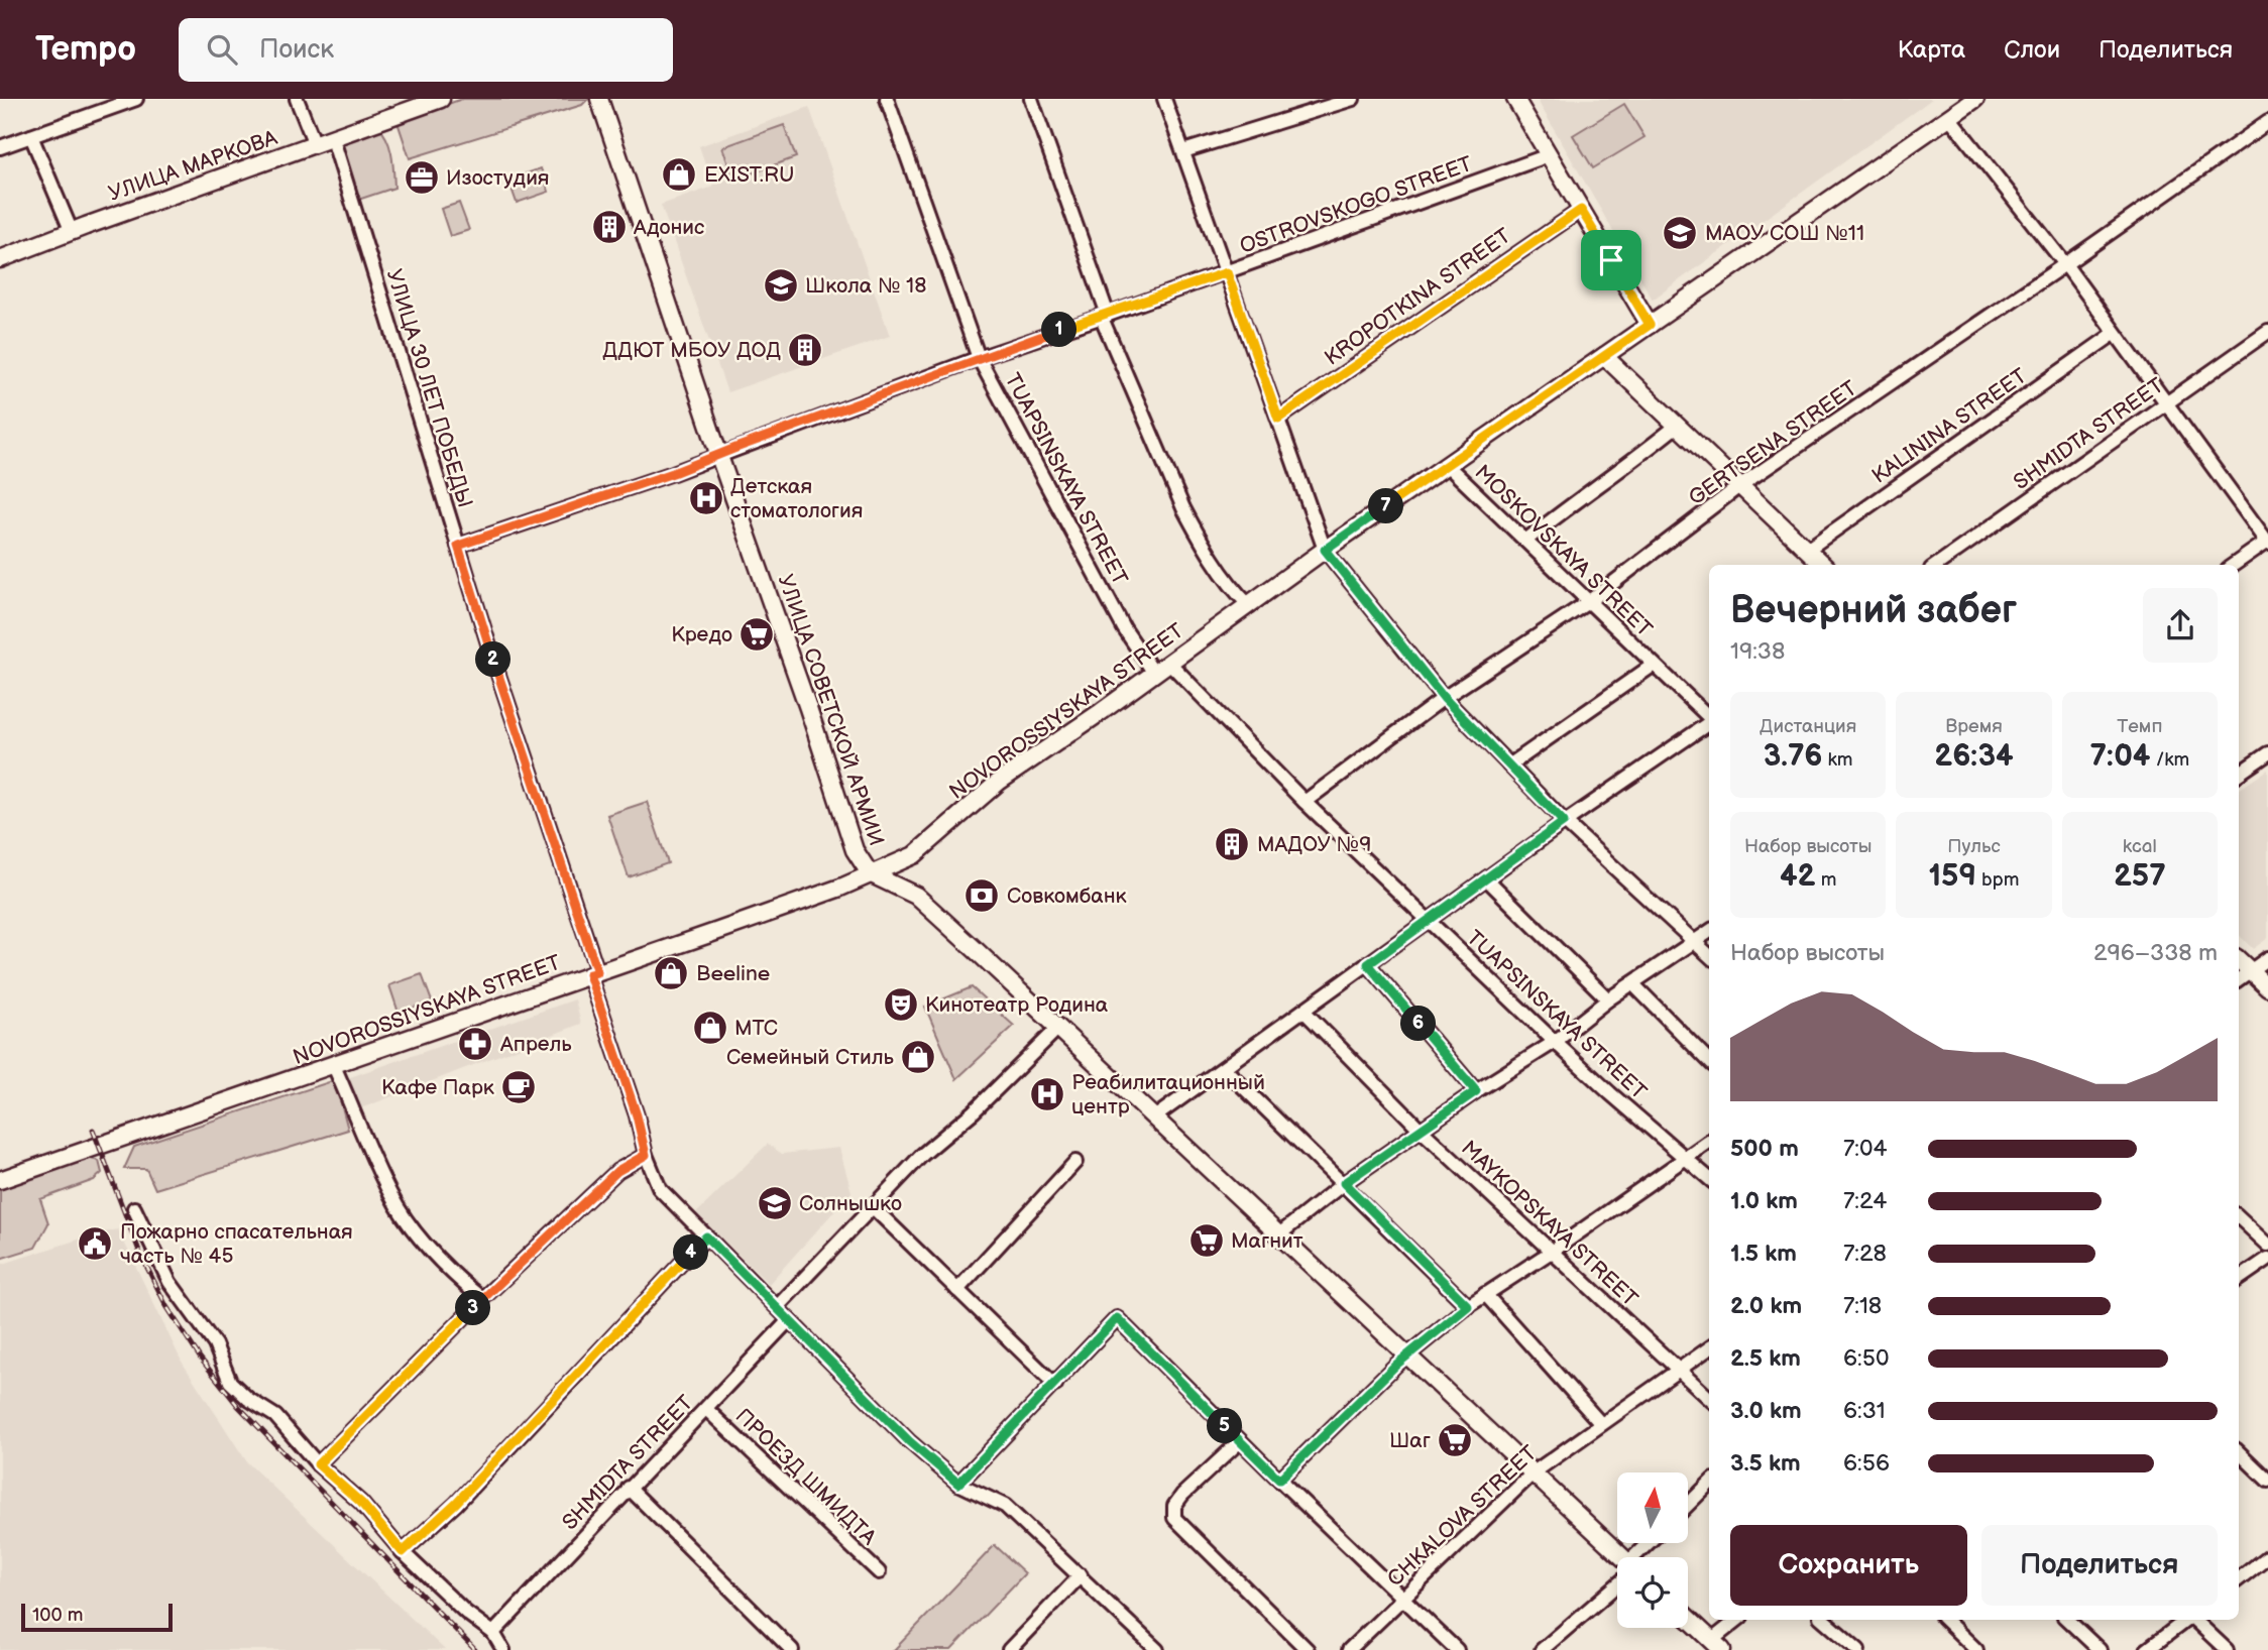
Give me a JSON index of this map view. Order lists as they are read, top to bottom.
{
  "streets": {
    "main road": ["УЛИЦА МАРКОВА", "УЛИЦА СОВЕТСКОЙ АРМИИ", "NOVOROSSIYSKAYA STREET"],
    "street": [
      "OSTROVSKOGO STREET",
      "KROPOTKINA STREET",
      "УЛИЦА 30 ЛЕТ ПОБЕДЫ",
      "KALININA STREET",
      "SHMIDTA STREET",
      "GERTSENA STREET",
      "TUAPSINSKAYA STREET",
      "MOSKOVSKAYA STREET",
      "MAYKOPSKAYA STREET",
      "ПРОЕЗД ШМИДТА",
      "CHKALOVA STREET"
    ]
  },
  "crossings": [
    ["УЛИЦА МАРКОВА", "УЛИЦА 30 ЛЕТ ПОБЕДЫ"],
    ["OSTROVSKOGO STREET", "УЛИЦА 30 ЛЕТ ПОБЕДЫ"],
    ["OSTROVSKOGO STREET", "TUAPSINSKAYA STREET"],
    ["OSTROVSKOGO STREET", "УЛИЦА СОВЕТСКОЙ АРМИИ"],
    ["УЛИЦА 30 ЛЕТ ПОБЕДЫ", "SHMIDTA STREET"],
    ["УЛИЦА 30 ЛЕТ ПОБЕДЫ", "NOVOROSSIYSKAYA STREET"],
    ["SHMIDTA STREET", "ПРОЕЗД ШМИДТА"],
    ["GERTSENA STREET", "TUAPSINSKAYA STREET"],
    ["GERTSENA STREET", "MOSKOVSKAYA STREET"],
    ["TUAPSINSKAYA STREET", "NOVOROSSIYSKAYA STREET"],
    ["MOSKOVSKAYA STREET", "NOVOROSSIYSKAYA STREET"],
    ["УЛИЦА СОВЕТСКОЙ АРМИИ", "NOVOROSSIYSKAYA STREET"],
    ["УЛИЦА СОВЕТСКОЙ АРМИИ", "CHKALOVA STREET"],
    ["MAYKOPSKAYA STREET", "CHKALOVA STREET"]
  ],
  "places": {
    "shop": [
      "EXIST.RU",
      "Beeline",
      "МТС",
      "Семейный Стиль"
    ],
    "office": ["Изостудия"],
    "building": ["Адонис", "ДДЮТ МБОУ ДОД", "МАДОУ №9"],
    "school or university": ["МАОУ СОШ №11", "Школа № 18", "Солнышко"],
    "hospital": ["Детская стоматология", "Реабилитационный центр"],
    "supermarket": ["Кредо", "Магнит", "Шаг"],
    "bank": ["Совкомбанк"],
    "theatre": ["Кинотеатр Родина"],
    "pharmacy": ["Апрель"],
    "cafe": ["Кафе Парк"],
    "public building": ["Пожарно спасательная часть № 45"]
  },
  "scale_bar": "100 m",
  "north": "top",
  "page": {
    "header": "Tempo",
    "search": "Поиск",
    "nav": ["Карта", "Слои", "Поделиться"],
    "pins": [
      "1",
      "7",
      "2",
      "6",
      "4",
      "3",
      "5"
    ],
    "heading": ["Вечерний забег", "19:38"],
    "stats": [
      ["Дистанция", "3.76 km"],
      ["Время", "26:34"],
      ["Темп", "7:04 /km"],
      ["Набор высоты", "42 m"],
      ["Пульс", "159 bpm"],
      ["kcal", "257"]
    ],
    "chart": ["Набор высоты", "296–338 m"],
    "list": [
      {
        "name": "500 m",
        "note": "7:04"
      },
      {
        "name": "1.0 km",
        "note": "7:24"
      },
      {
        "name": "1.5 km",
        "note": "7:28"
      },
      {
        "name": "2.0 km",
        "note": "7:18"
      },
      {
        "name": "2.5 km",
        "note": "6:50"
      },
      {
        "name": "3.0 km",
        "note": "6:31"
      },
      {
        "name": "3.5 km",
        "note": "6:56"
      }
    ],
    "buttons": ["Сохранить", "Поделиться"],
    "scale": "100 m"
  }
}
